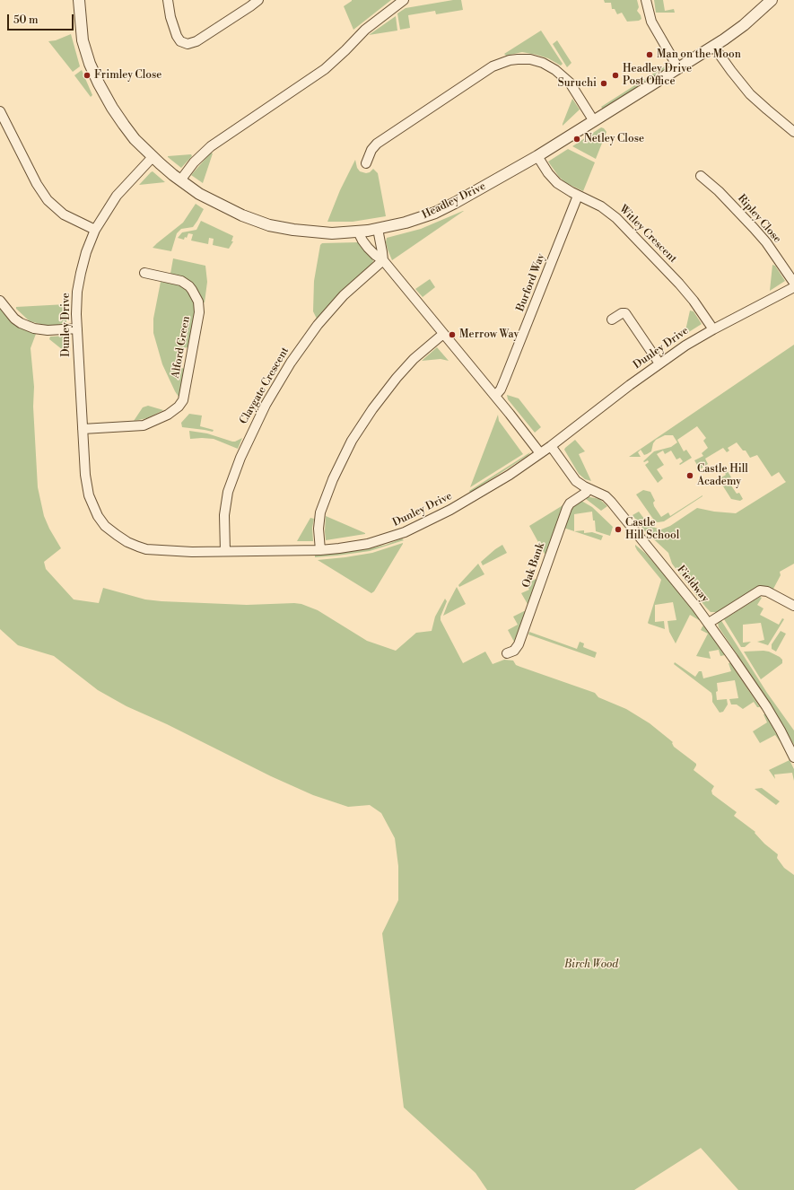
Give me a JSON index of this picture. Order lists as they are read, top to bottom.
{
  "streets": {
    "street": [
      "Headley Drive",
      "Ripley Close",
      "Witley Crescent",
      "Burford Way",
      "Dunley Drive",
      "Alford Green",
      "Claygate Crescent",
      "Oak Bank",
      "Fieldway"
    ]
  },
  "crossings": [
    ["Headley Drive", "Witley Crescent"],
    ["Headley Drive", "Dunley Drive"],
    ["Witley Crescent", "Burford Way"],
    ["Witley Crescent", "Dunley Drive"],
    ["Dunley Drive", "Alford Green"],
    ["Dunley Drive", "Claygate Crescent"],
    ["Dunley Drive", "Fieldway"],
    ["Oak Bank", "Fieldway"]
  ],
  "parks": ["Birch Wood"],
  "places": [
    "Man on the Moon",
    "Frimley Close",
    "Headley Drive Post Office",
    "Suruchi",
    "Netley Close",
    "Merrow Way",
    "Castle Hill Academy",
    "Castle Hill School"
  ],
  "scale_bar": "50 m"
}
